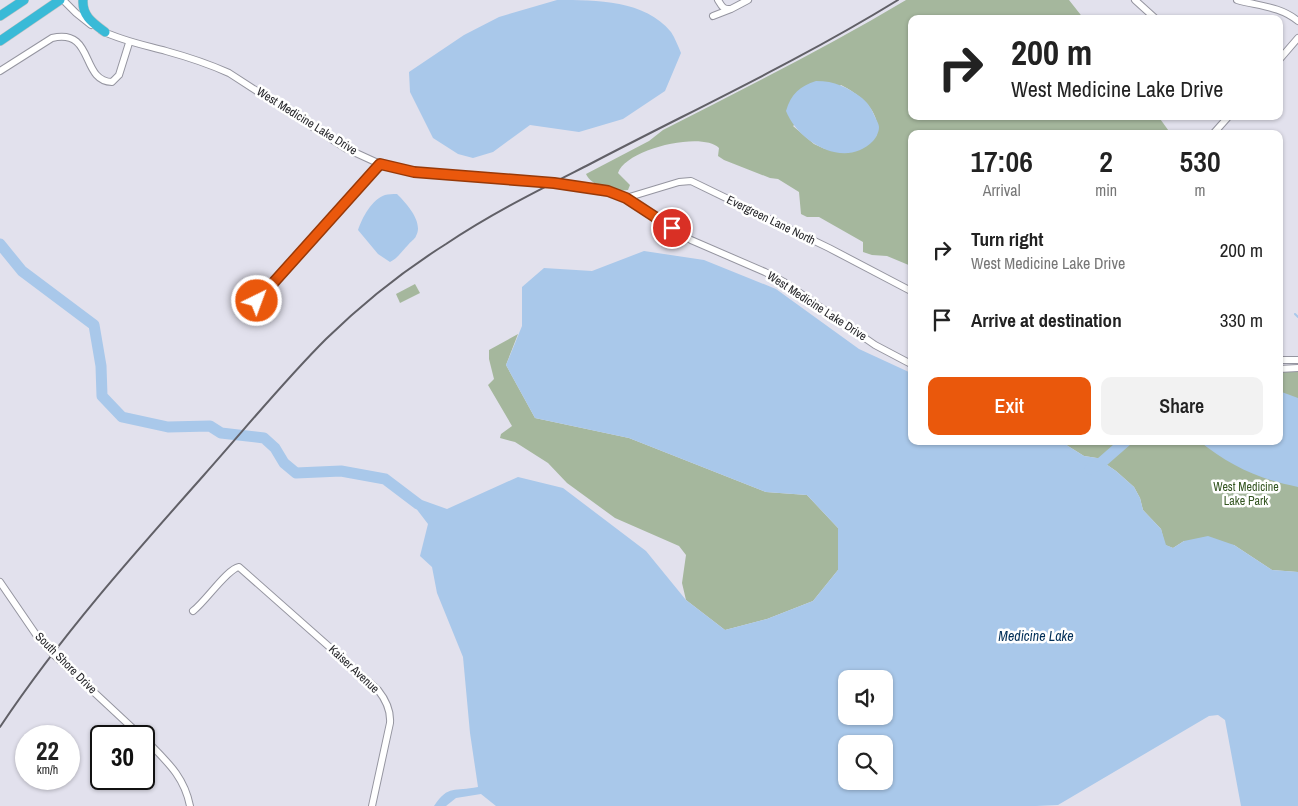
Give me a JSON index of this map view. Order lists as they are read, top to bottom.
{
  "streets": {
    "street": [
      "West Medicine Lake Drive",
      "Evergreen Lane North",
      "South Shore Drive",
      "Kaiser Avenue"
    ]
  },
  "crossings": [
    ["West Medicine Lake Drive", "Evergreen Lane North"]
  ],
  "water": ["Medicine Lake"],
  "parks": ["West Medicine Lake Park"],
  "page": {
    "turn": ["200 m", "West Medicine Lake Drive"],
    "eta": [
      "17:06",
      "Arrival",
      "2",
      "min",
      "530",
      "m"
    ],
    "list": [
      {
        "name": "Turn right",
        "note": "West Medicine Lake Drive",
        "value": "200 m"
      },
      {
        "name": "Arrive at destination",
        "value": "330 m"
      }
    ],
    "buttons": ["Exit", "Share"],
    "speed": "22 km/h",
    "limit": "30"
  }
}
